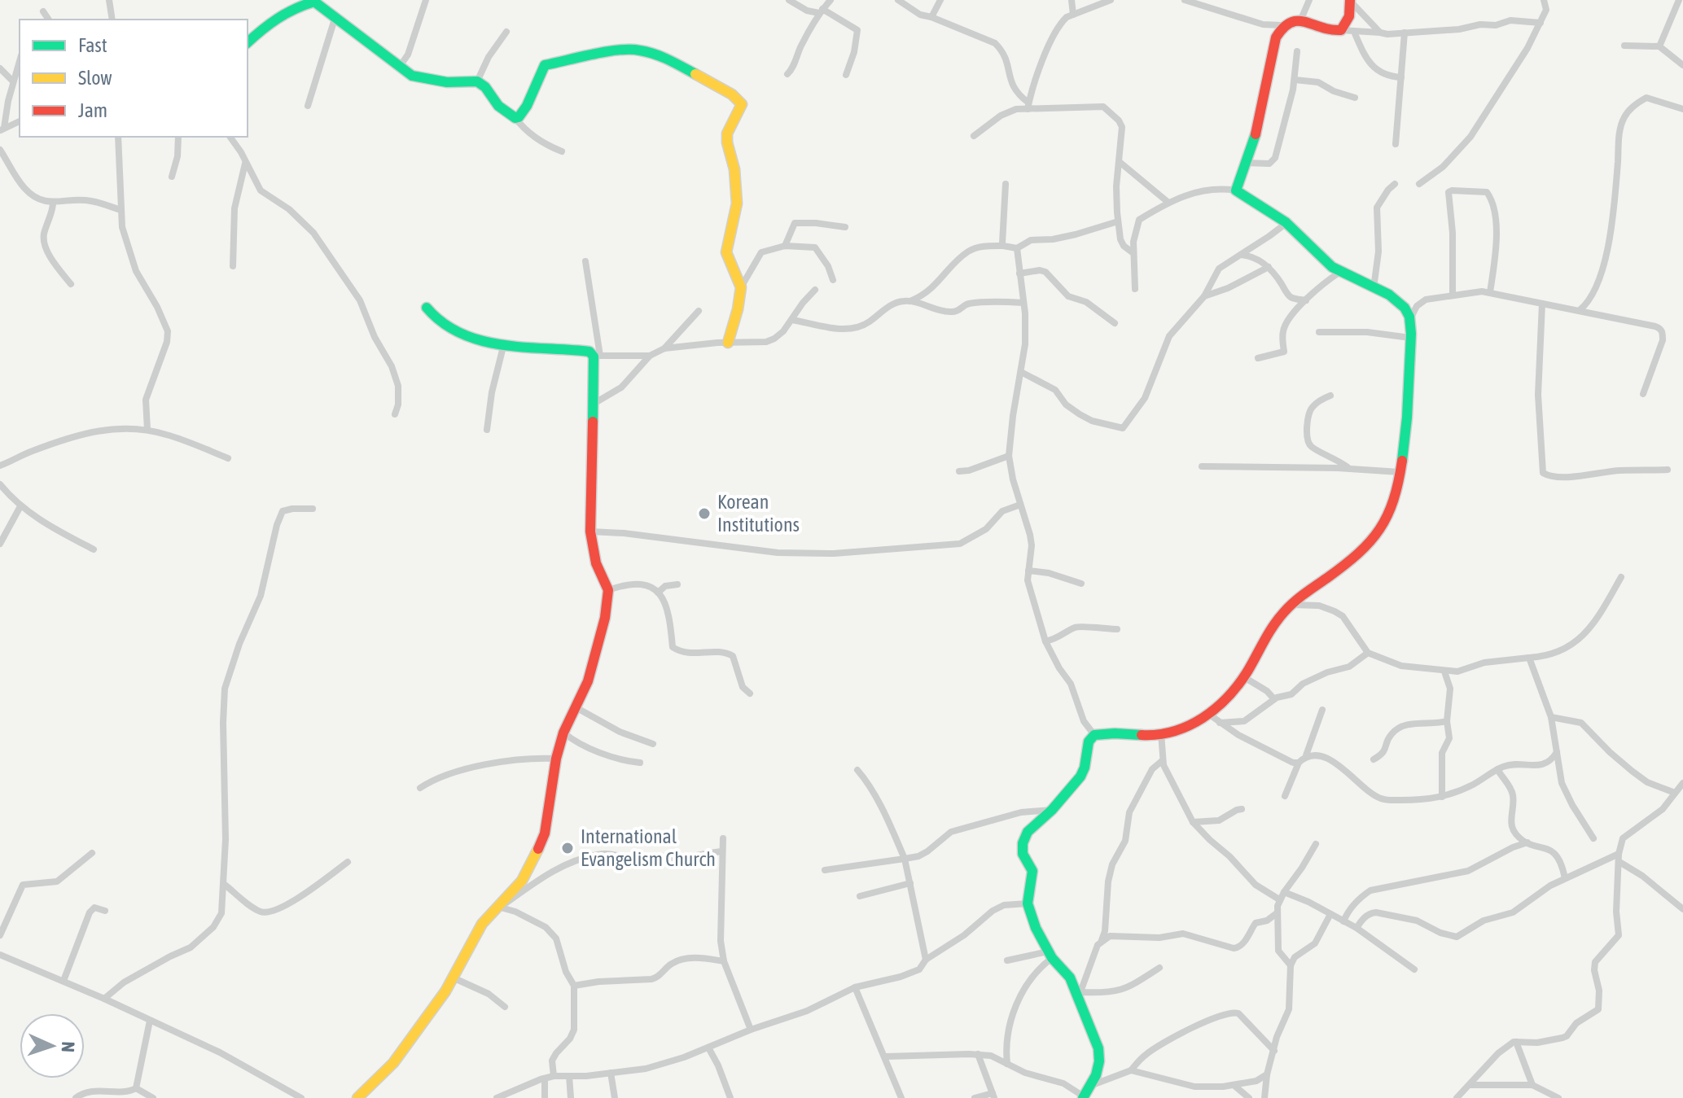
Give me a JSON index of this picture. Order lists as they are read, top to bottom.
{
  "places": ["Korean Institutions", "International Evangelism Church"],
  "legend": ["Fast", "Slow", "Jam"],
  "north": "right"
}
